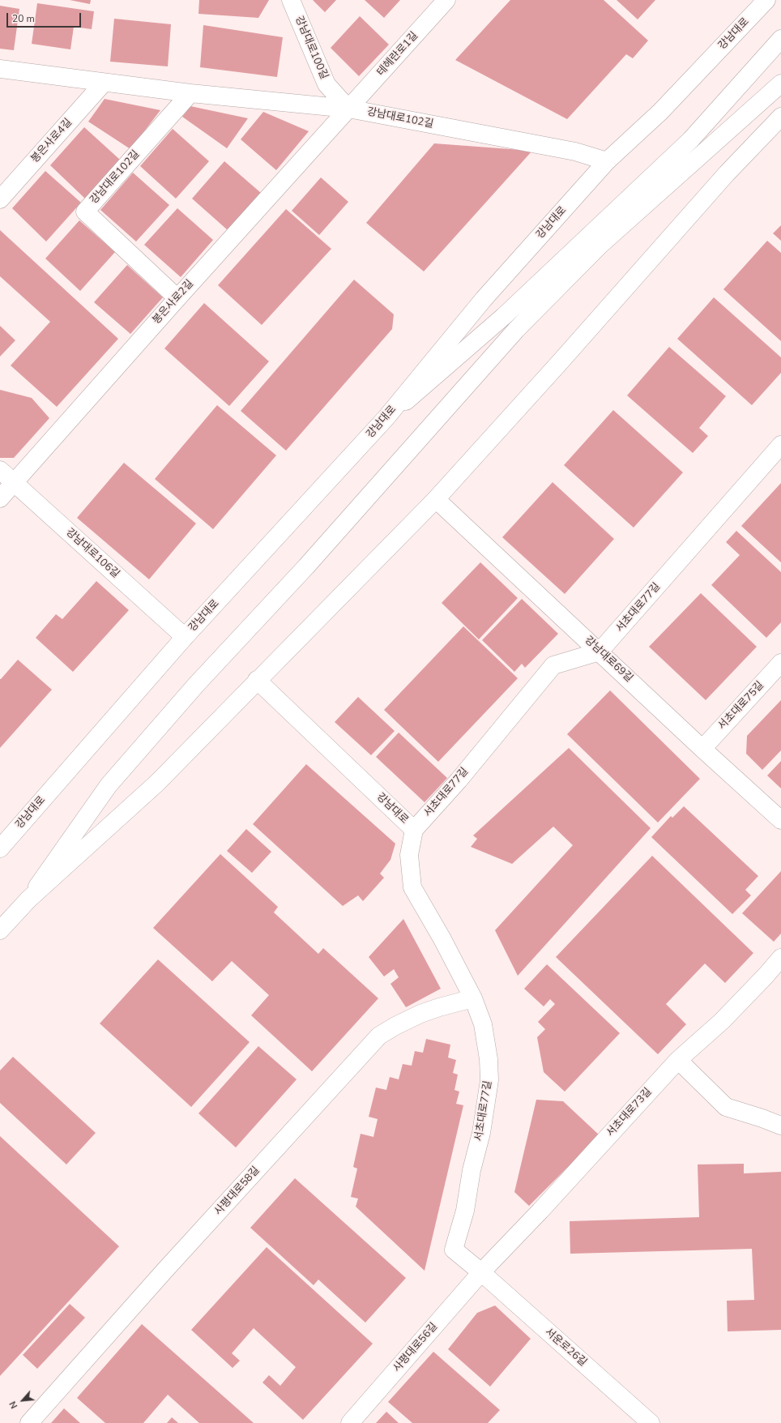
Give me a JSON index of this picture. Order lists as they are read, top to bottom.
{
  "streets": {
    "street": [
      "강남대로",
      "강남대로100길",
      "테헤란로1길",
      "강남대로102길",
      "봉은사로4길",
      "봉은사로2길",
      "강남대로106길",
      "서초대로77길",
      "강남대로69길",
      "서초대로75길",
      "서초대로73길",
      "사평대로58길",
      "사평대로56길",
      "서운로26길"
    ]
  },
  "crossings": [
    ["강남대로", "강남대로102길"],
    ["강남대로", "강남대로106길"],
    ["강남대로", "서초대로77길"],
    ["강남대로100길", "테헤란로1길"],
    ["강남대로100길", "강남대로102길"],
    ["강남대로100길", "봉은사로2길"],
    ["테헤란로1길", "강남대로102길"],
    ["테헤란로1길", "봉은사로2길"],
    ["강남대로102길", "봉은사로4길"],
    ["강남대로102길", "봉은사로2길"],
    ["봉은사로2길", "강남대로106길"],
    ["서초대로77길", "강남대로69길"],
    ["서초대로77길", "서초대로73길"],
    ["서초대로77길", "사평대로58길"],
    ["서초대로77길", "사평대로56길"],
    ["서초대로77길", "서운로26길"],
    ["강남대로69길", "서초대로75길"],
    ["서초대로73길", "사평대로56길"],
    ["서초대로73길", "서운로26길"],
    ["사평대로56길", "서운로26길"]
  ],
  "scale_bar": "20 m",
  "north": "bottom left"
}
